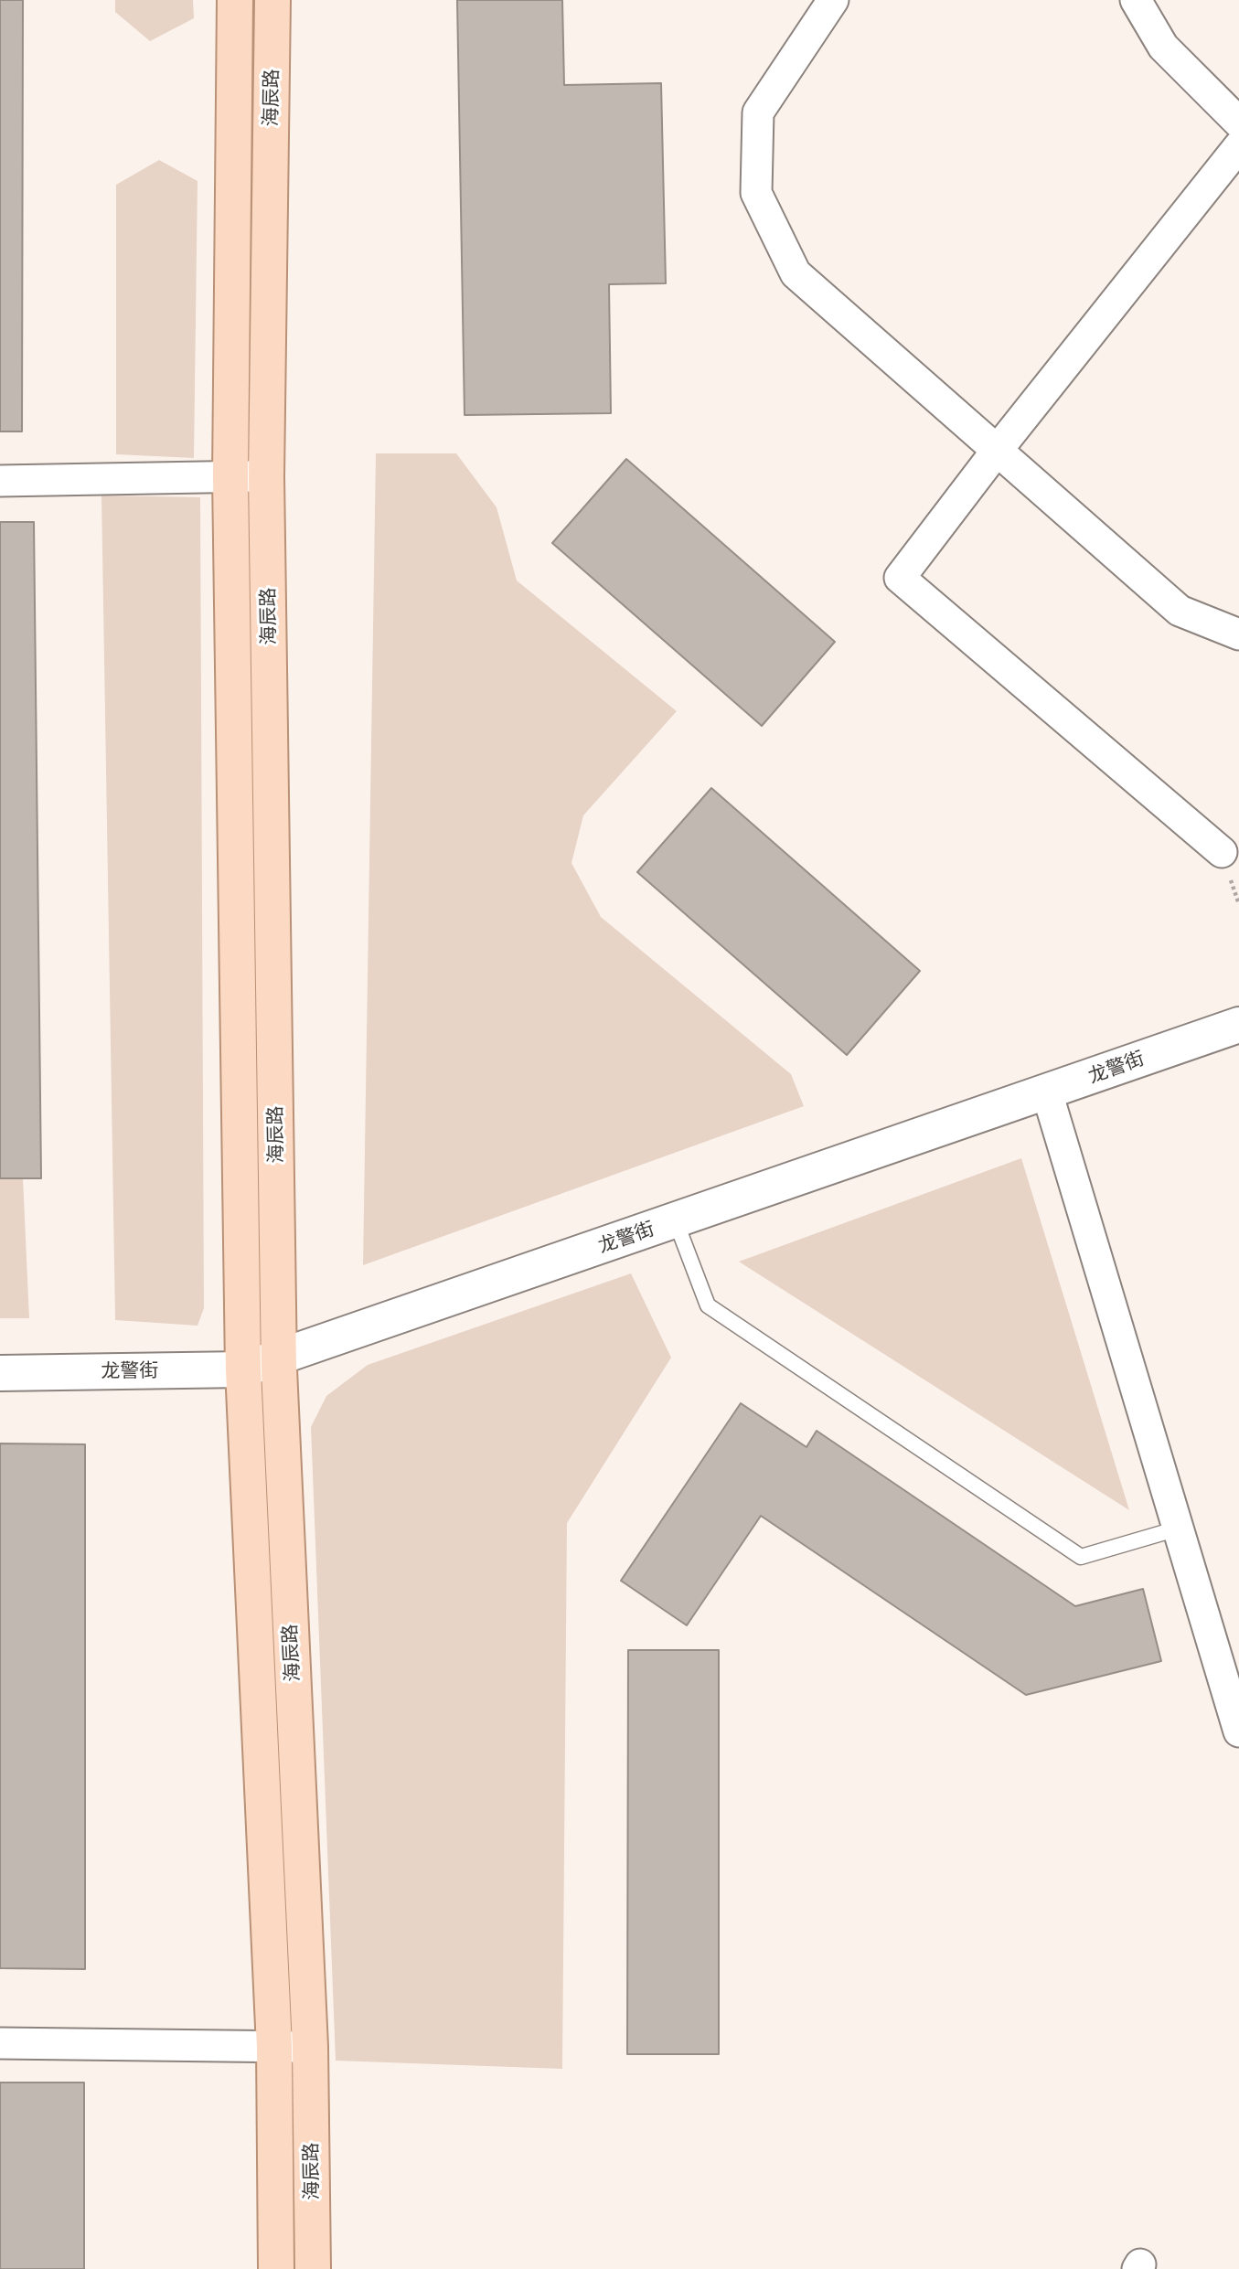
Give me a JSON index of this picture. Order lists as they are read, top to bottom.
{
  "streets": {
    "main road": ["海辰路"],
    "street": ["龙警街"]
  },
  "crossings": [
    ["海辰路", "龙警街"]
  ]
}
